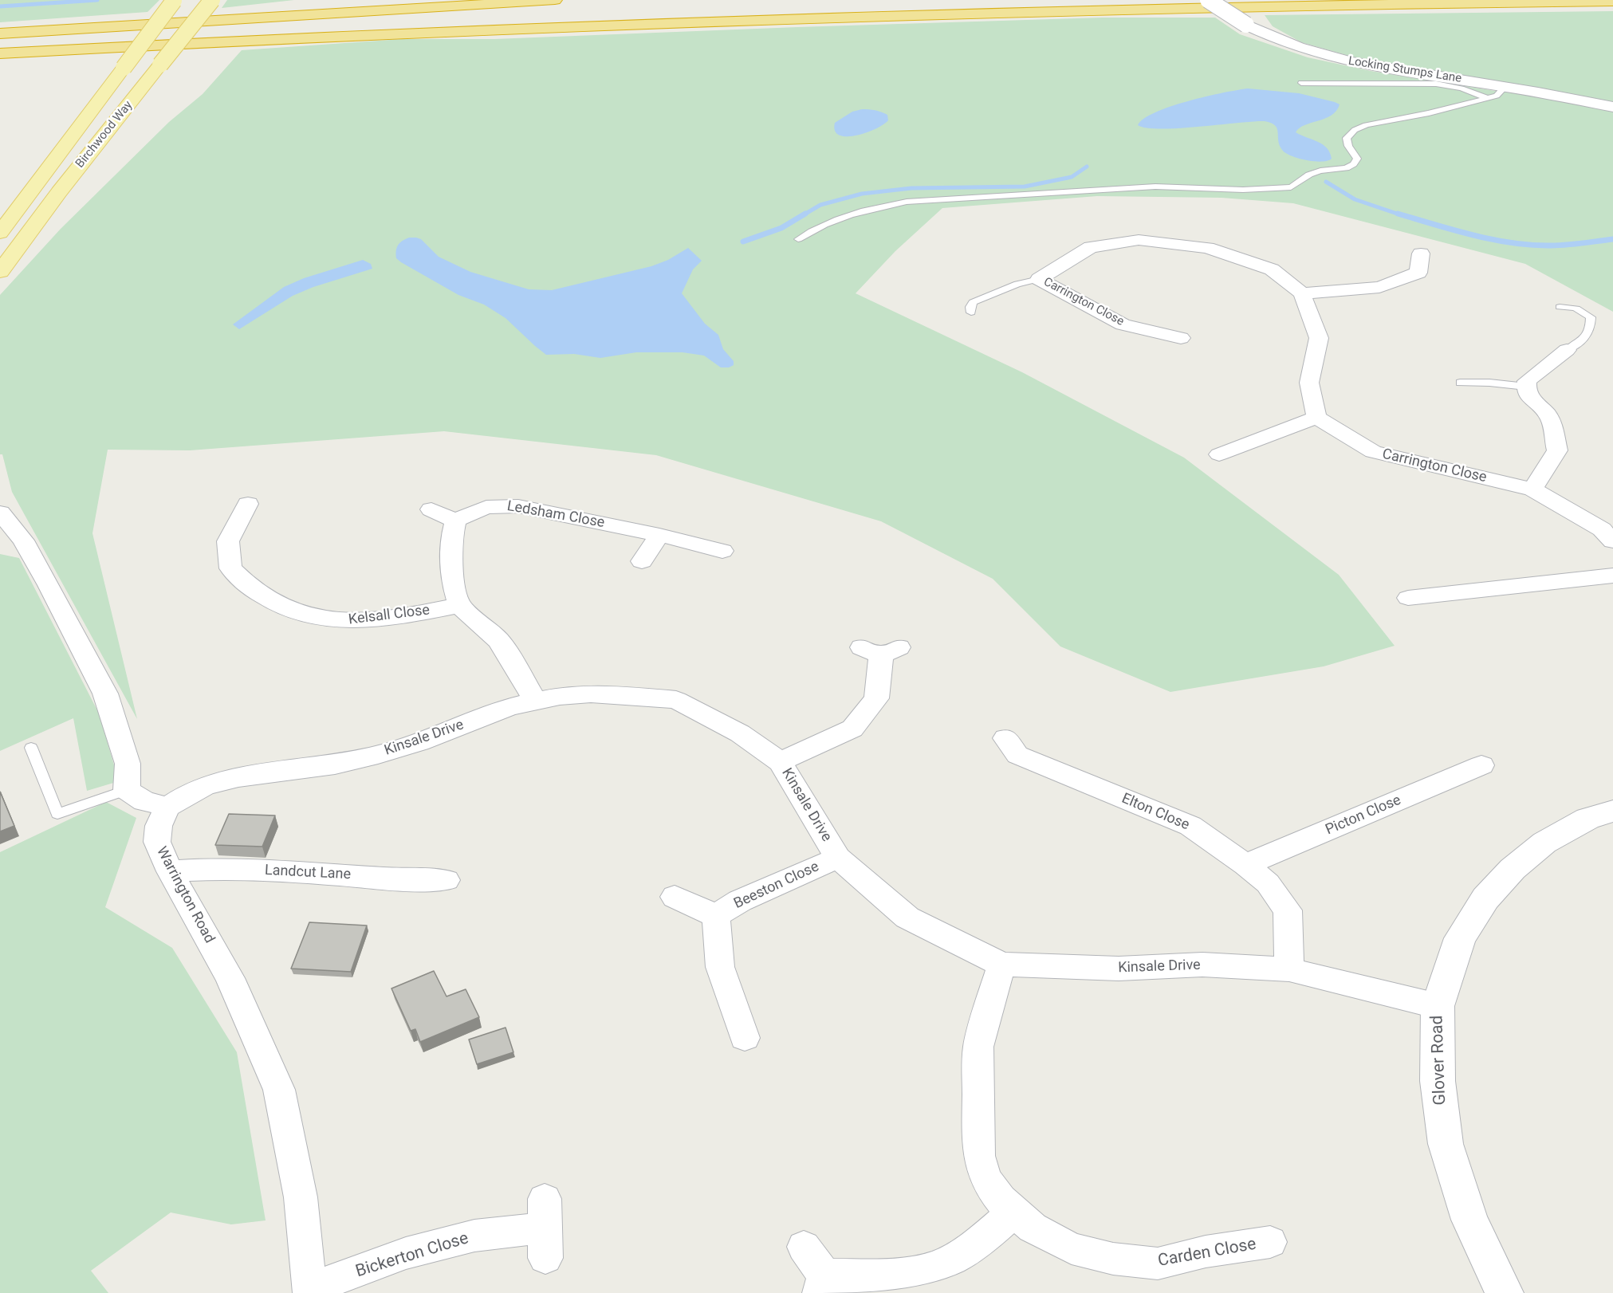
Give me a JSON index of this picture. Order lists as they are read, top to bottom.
{
  "streets": {
    "main road": ["Birchwood Way"],
    "street": [
      "Locking Stumps Lane",
      "Carrington Close",
      "Ledsham Close",
      "Kelsall Close",
      "Kinsale Drive",
      "Elton Close",
      "Picton Close",
      "Landcut Lane",
      "Beeston Close",
      "Warrington Road",
      "Glover Road",
      "Carden Close",
      "Bickerton Close"
    ]
  },
  "crossings": [
    ["Kinsale Drive", "Elton Close"],
    ["Kinsale Drive", "Beeston Close"],
    ["Kinsale Drive", "Warrington Road"],
    ["Kinsale Drive", "Glover Road"],
    ["Kinsale Drive", "Carden Close"],
    ["Elton Close", "Picton Close"],
    ["Landcut Lane", "Warrington Road"],
    ["Warrington Road", "Bickerton Close"]
  ]
}
